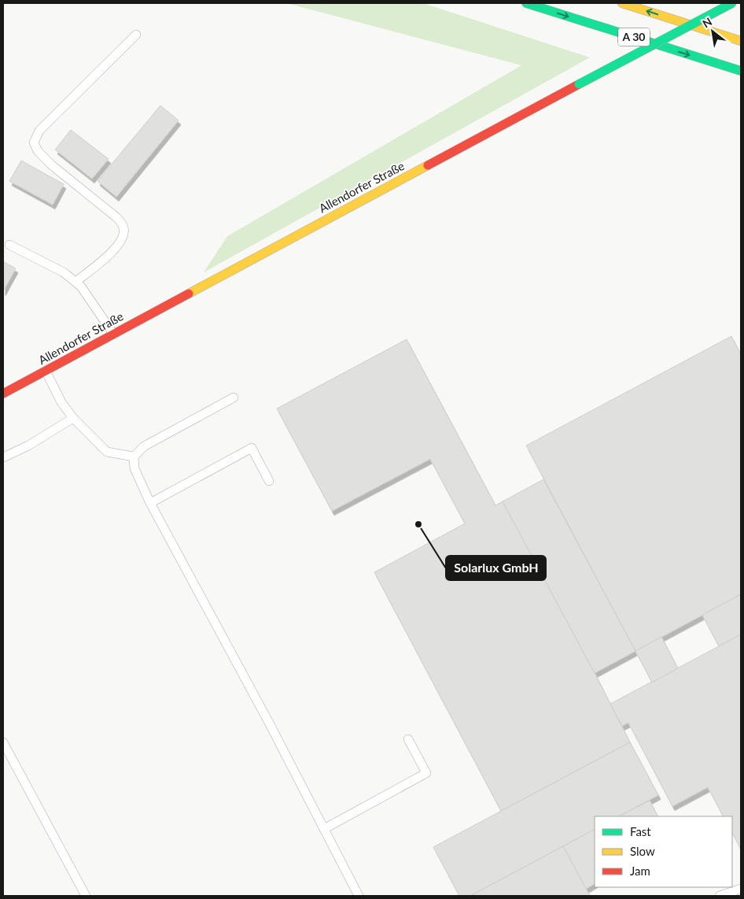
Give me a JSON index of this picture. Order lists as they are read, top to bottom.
{
  "streets": {
    "main road": ["A 30", "Allendorfer Straße"]
  },
  "places": ["Solarlux GmbH"],
  "legend": ["Fast", "Slow", "Jam"],
  "north": "top left"
}
